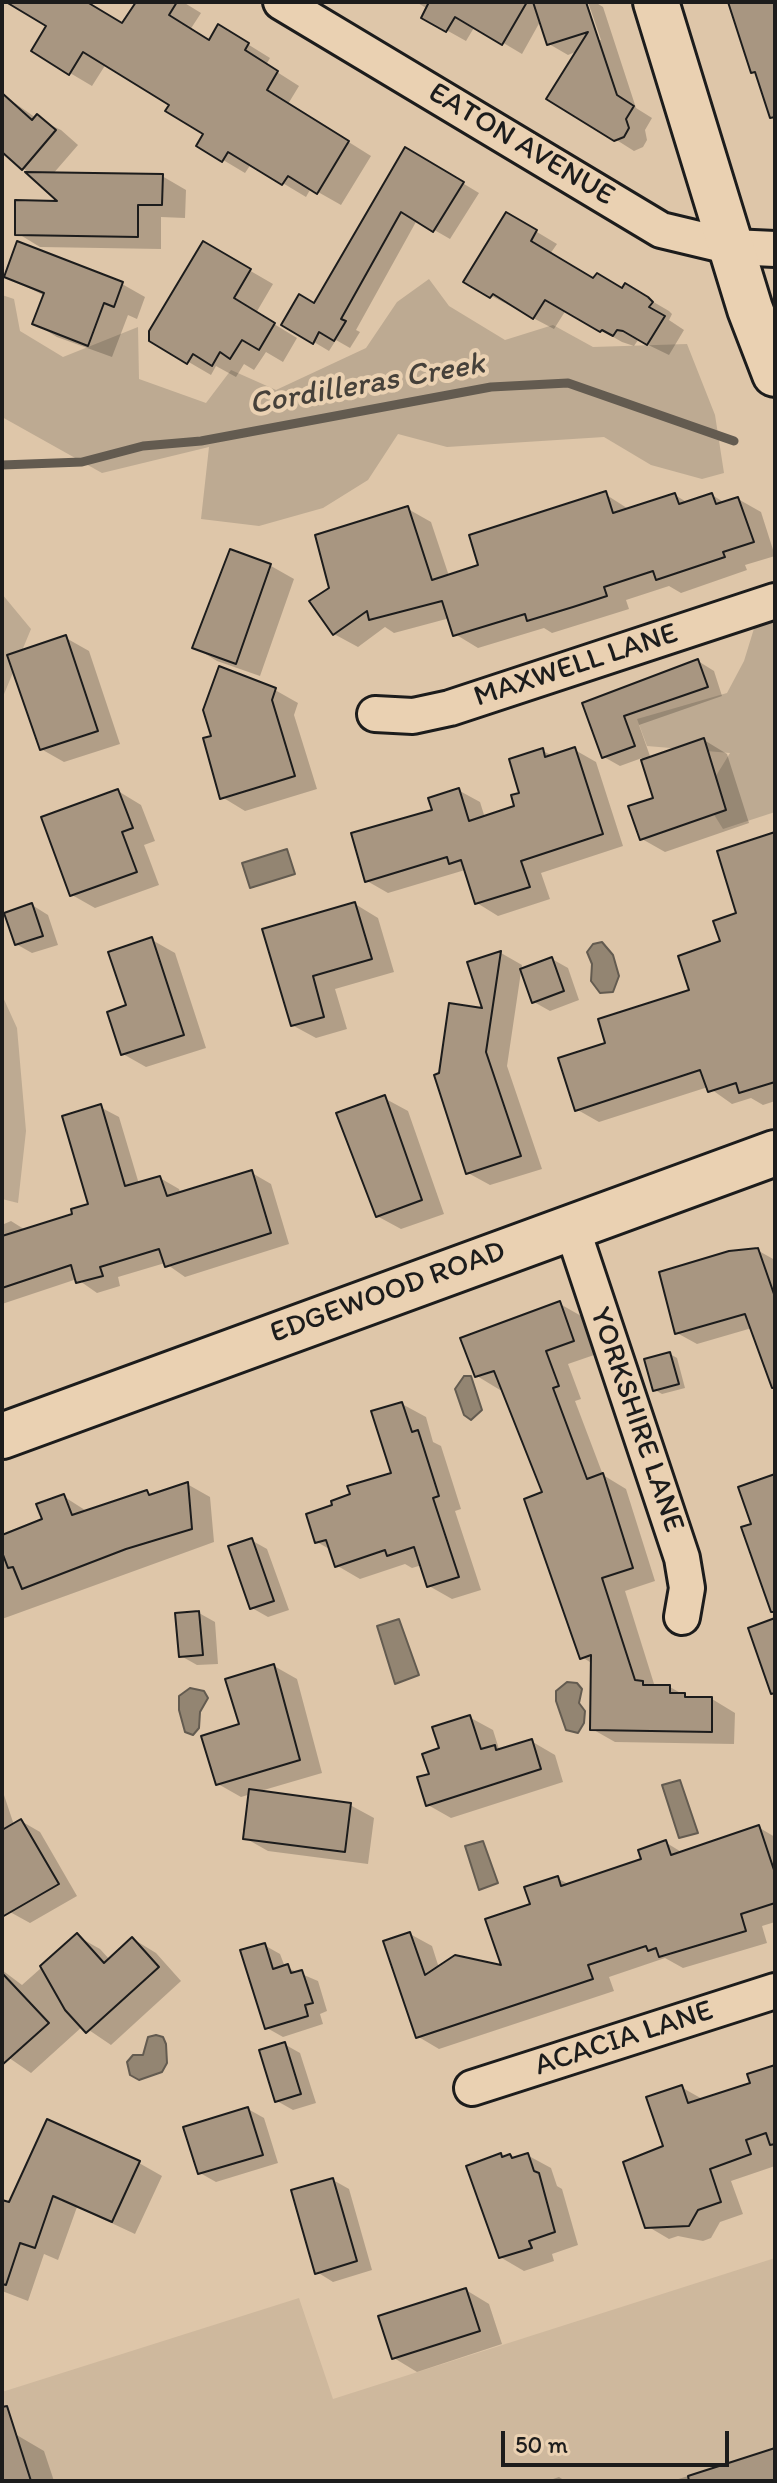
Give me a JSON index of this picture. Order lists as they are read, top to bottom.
{
  "streets": {
    "main road": ["EDGEWOOD ROAD"],
    "street": [
      "EATON AVENUE",
      "MAXWELL LANE",
      "YORKSHIRE LANE",
      "ACACIA LANE"
    ]
  },
  "crossings": [
    ["EDGEWOOD ROAD", "YORKSHIRE LANE"]
  ],
  "water": ["Cordilleras Creek"],
  "scale_bar": "50 m"
}
